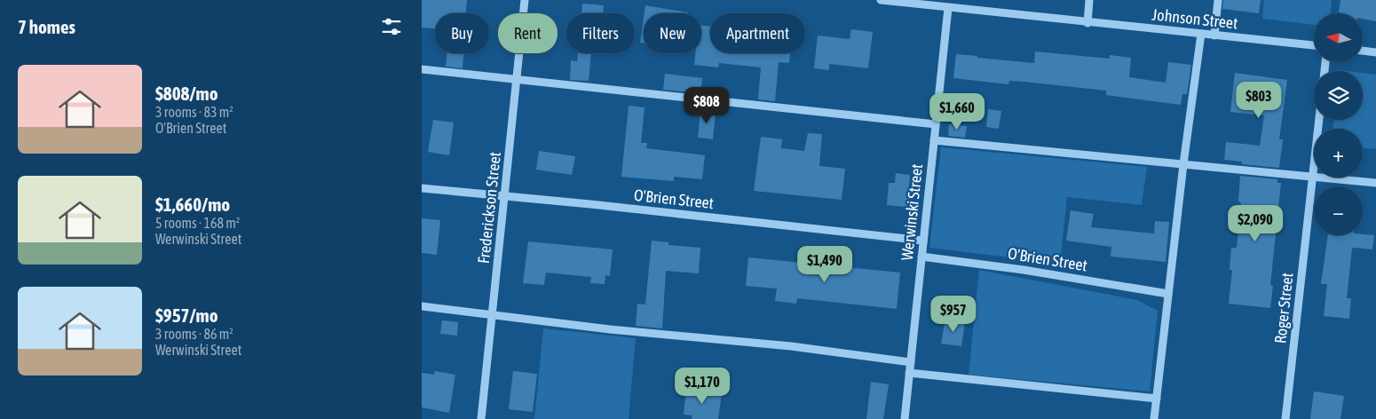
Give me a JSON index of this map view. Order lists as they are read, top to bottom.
{
  "streets": {
    "street": [
      "Johnson Street",
      "O'Brien Street",
      "Frederickson Street",
      "Werwinski Street",
      "Roger Street"
    ]
  },
  "crossings": [
    ["Johnson Street", "Werwinski Street"],
    ["O'Brien Street", "Frederickson Street"],
    ["O'Brien Street", "Werwinski Street"]
  ],
  "north": "left",
  "page": {
    "heading": "7 homes",
    "map_buttons": ["+", "−"],
    "chip": [
      "Buy",
      "Rent",
      "Filters",
      "New",
      "Apartment"
    ],
    "list": [
      {
        "name": "$808/mo",
        "note": "3 rooms · 83 m² · O'Brien Street"
      },
      {
        "name": "$1,660/mo",
        "note": "5 rooms · 168 m² · Werwinski Street"
      },
      {
        "name": "$957/mo",
        "note": "3 rooms · 86 m² · Werwinski Street"
      }
    ],
    "price": [
      "$803",
      "$808",
      "$1,660",
      "$2,090",
      "$1,490",
      "$957",
      "$1,170"
    ]
  }
}
